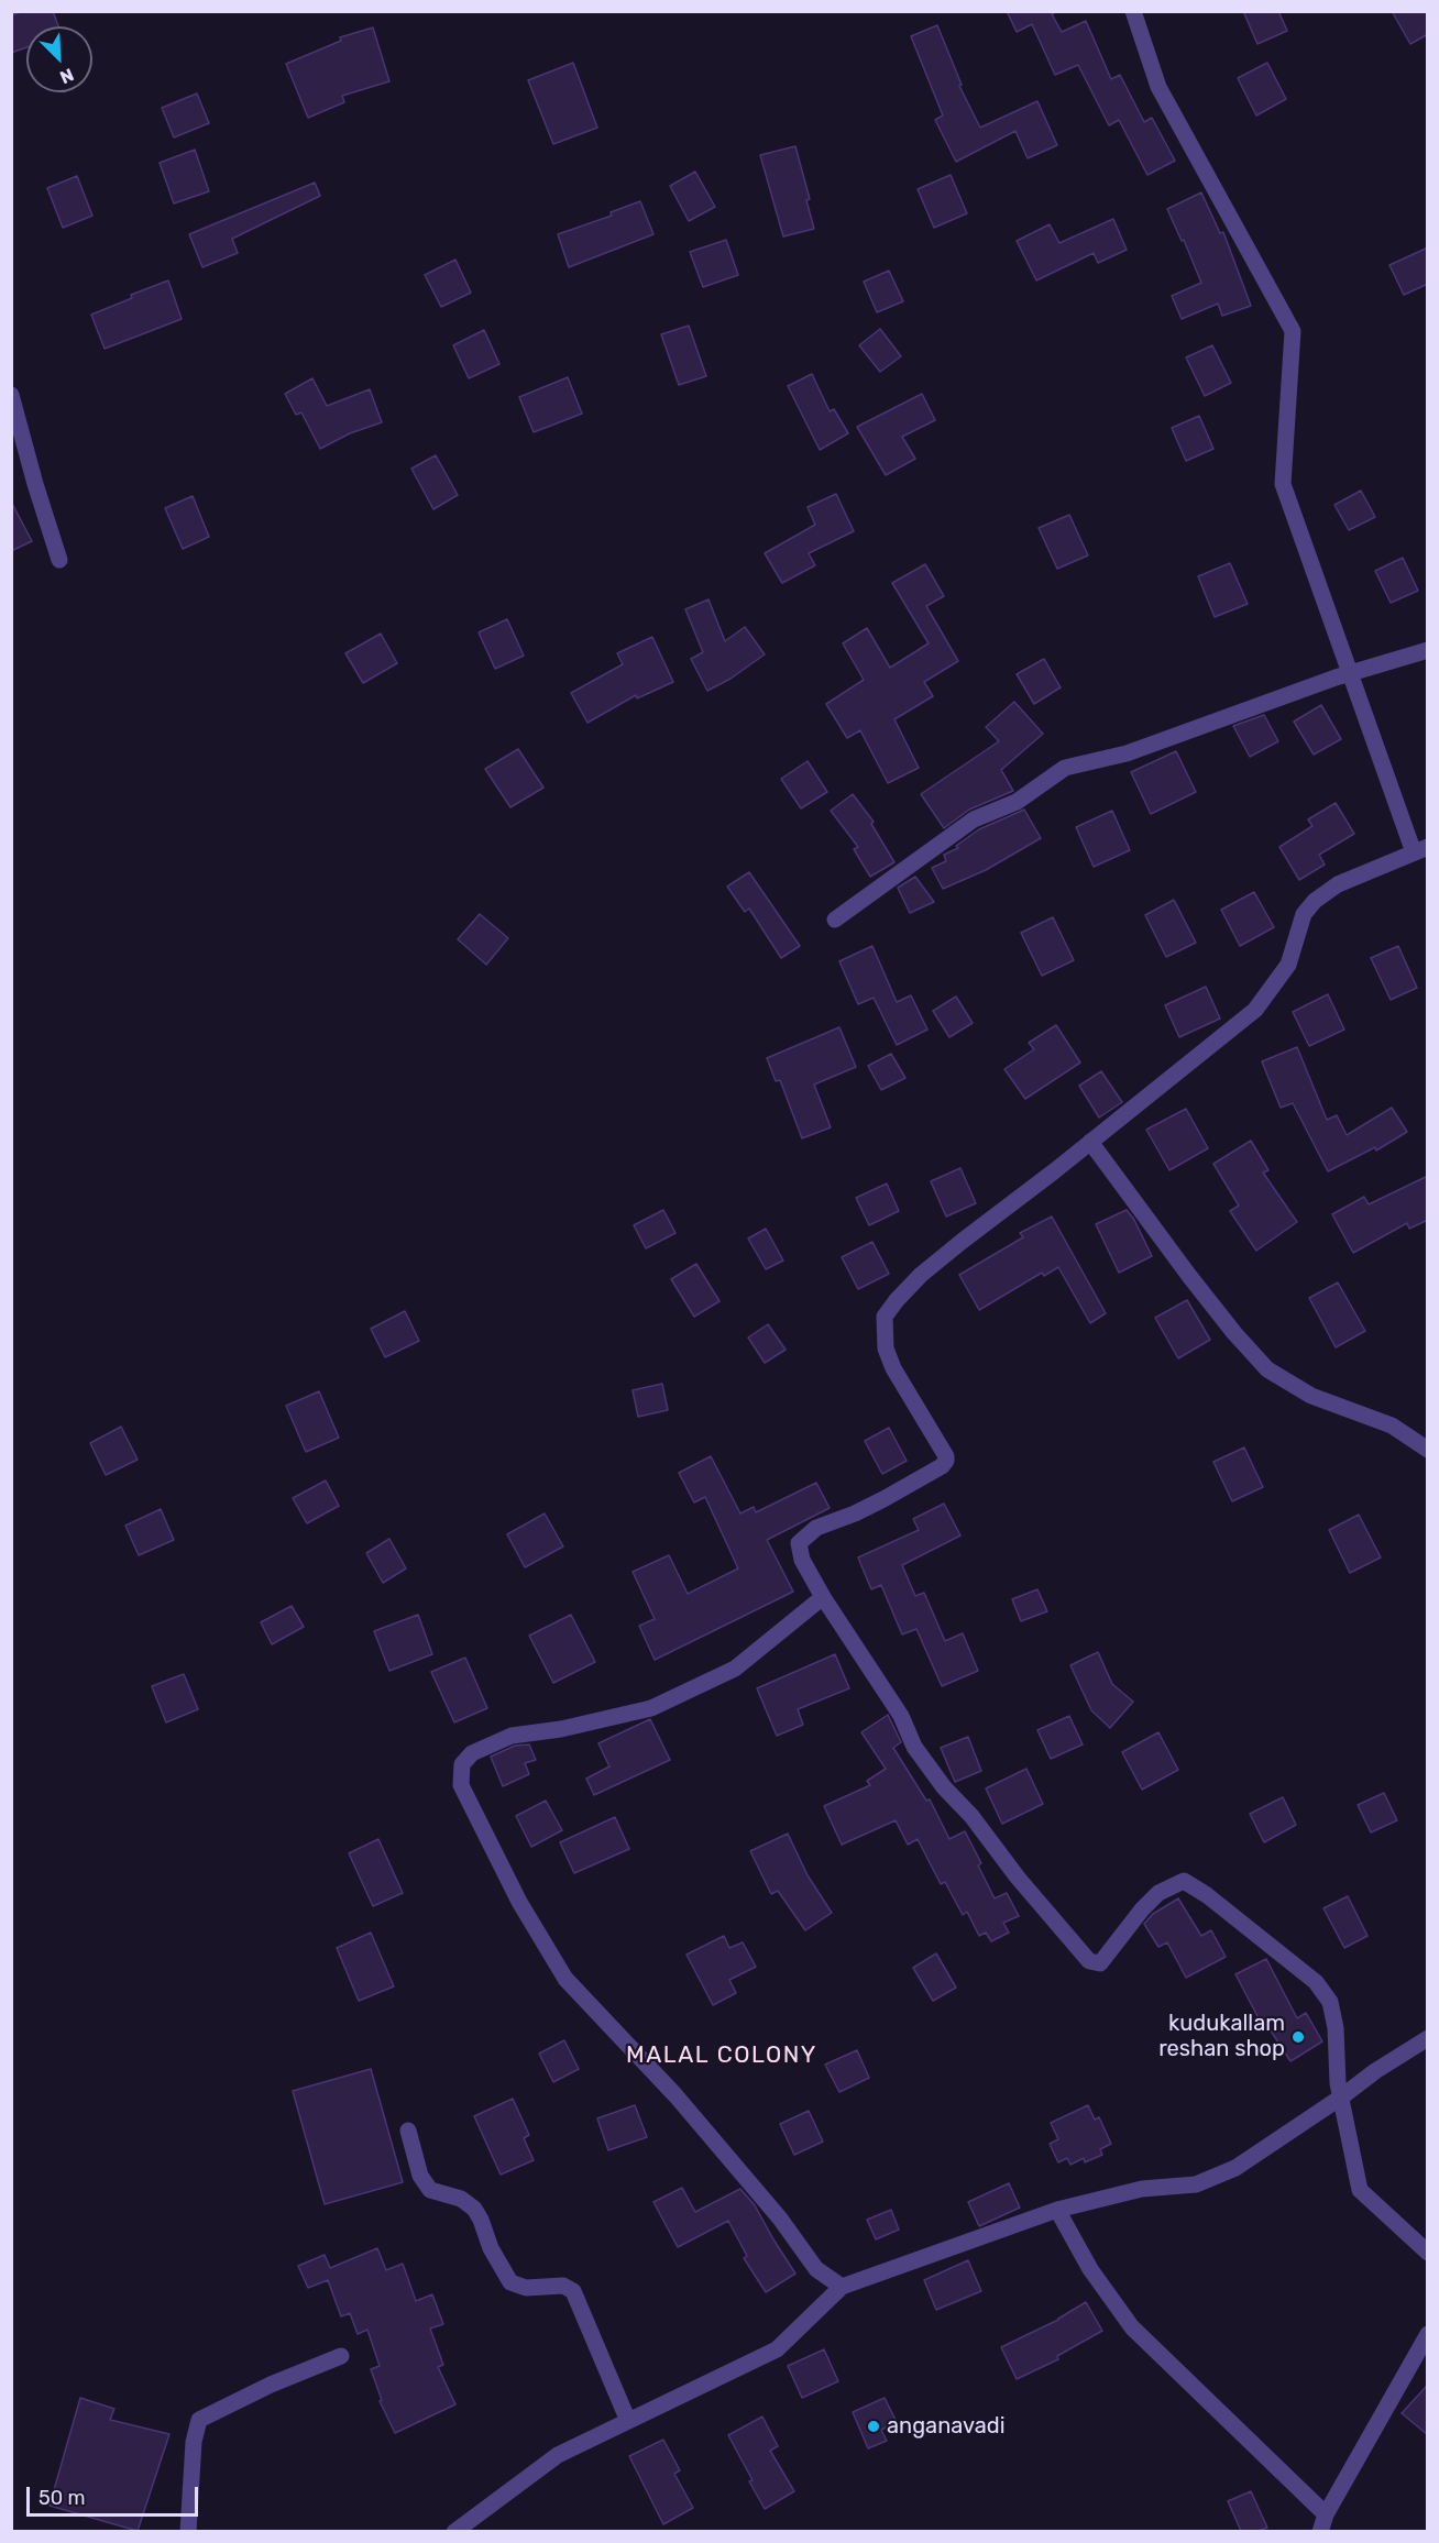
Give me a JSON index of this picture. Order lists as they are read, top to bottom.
{
  "districts": ["MALAL COLONY"],
  "places": ["kudukallam reshan shop", "anganavadi"],
  "scale_bar": "50 m",
  "north": "bottom right"
}
